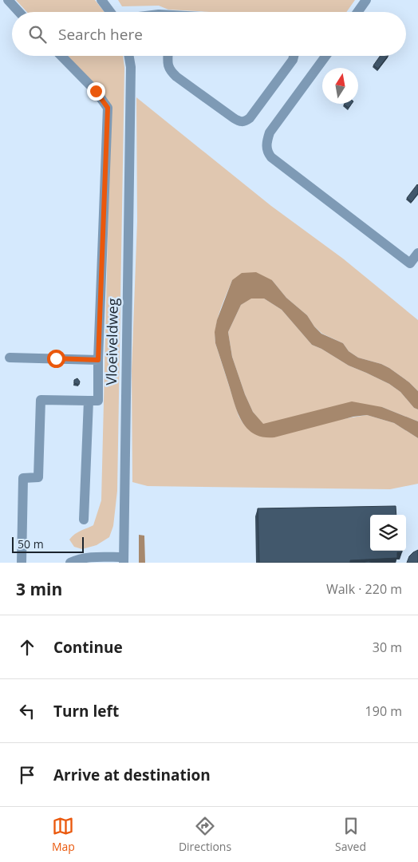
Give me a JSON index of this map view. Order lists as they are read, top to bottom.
{
  "streets": {
    "street": ["Vloeiveldweg"]
  },
  "scale_bar": "50 m",
  "north": "top",
  "page": {
    "search": "Search here",
    "scale": "50 m",
    "heading": ["3 min", "Walk · 220 m"],
    "list": [
      ["Continue", "30 m"],
      ["Turn left", "190 m"],
      "Arrive at destination"
    ],
    "nav": ["Map", "Directions", "Saved"]
  }
}
